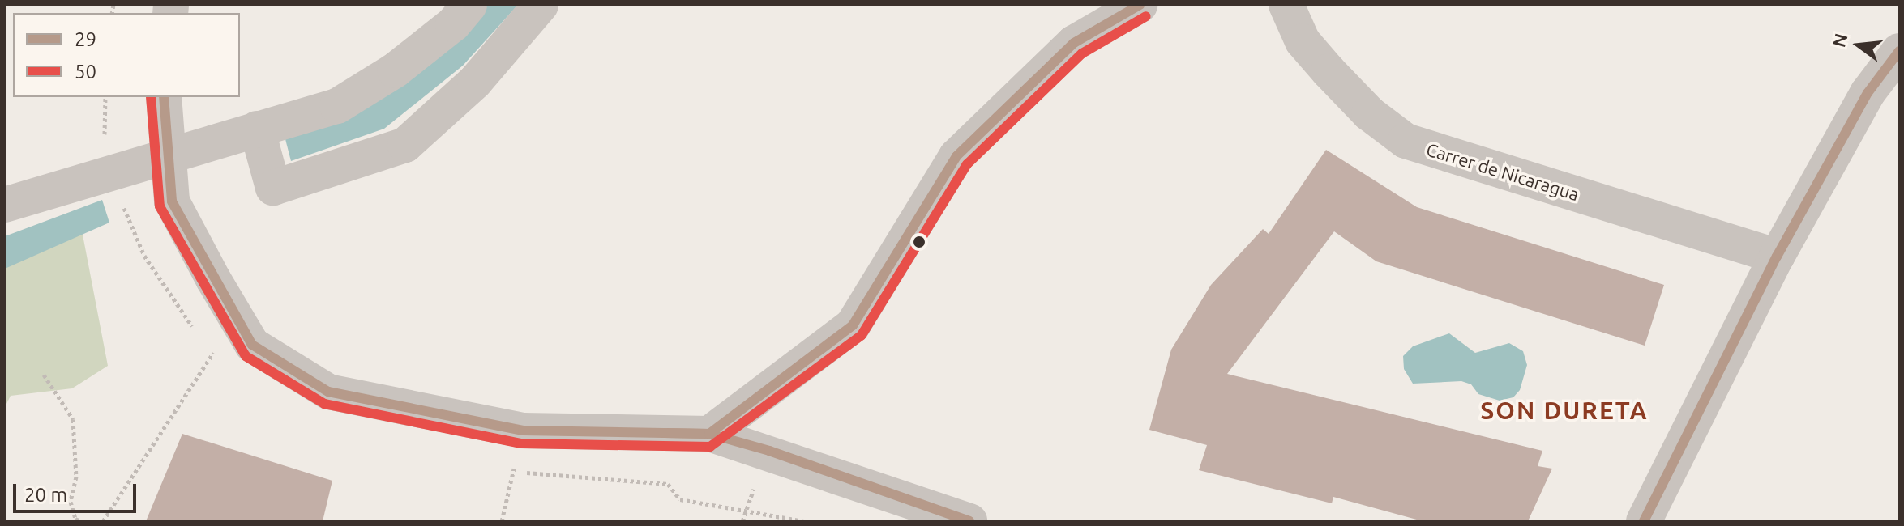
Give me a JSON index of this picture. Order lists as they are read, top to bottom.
{
  "streets": {
    "street": ["Carrer de Nicaragua"]
  },
  "districts": ["SON DURETA"],
  "lines": ["transit line 29", "transit line 50"],
  "legend": ["29", "50"],
  "scale_bar": "20 m",
  "north": "left"
}
